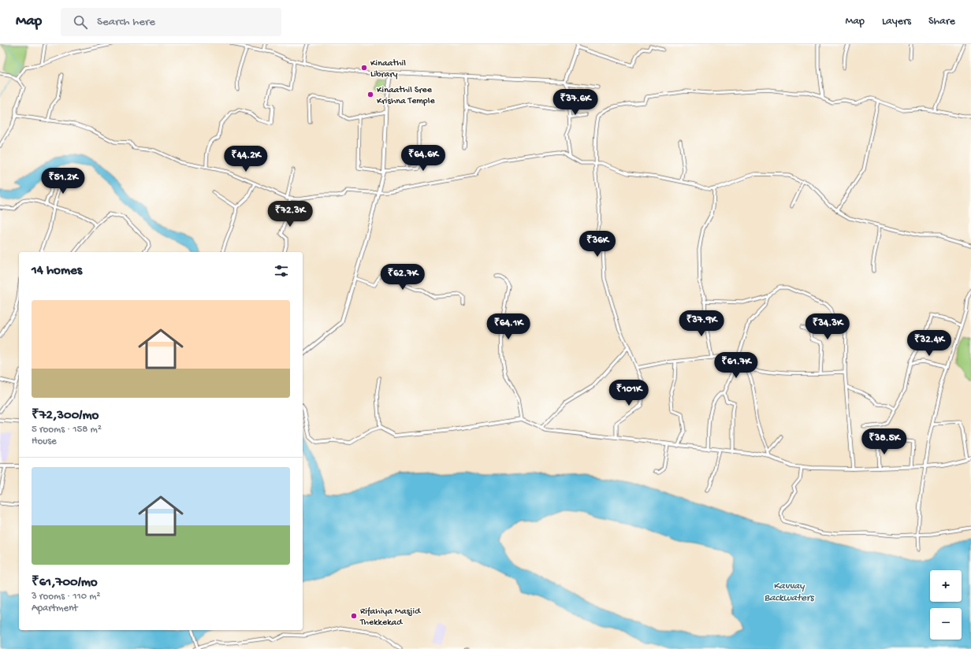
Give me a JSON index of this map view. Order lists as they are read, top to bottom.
{
  "water": ["Kavvay Backwaters"],
  "places": ["Kinaathil Library", "Kinaathil Sree Krishna Temple", "Rifahiya Masjid Thekkekad"],
  "page": {
    "header": "Map",
    "search": "Search here",
    "nav": ["Map", "Layers", "Share"],
    "price": [
      "₹37.6K",
      "₹64.6K",
      "₹44.2K",
      "₹51.2K",
      "₹72.3K",
      "₹36K",
      "₹62.7K",
      "₹37.9K",
      "₹64.1K",
      "₹34.3K",
      "₹32.4K",
      "₹61.7K",
      "₹101K",
      "₹38.5K"
    ],
    "heading": "14 homes",
    "list": [
      {
        "name": "₹72,300/mo",
        "note": "5 rooms · 158 m² · House"
      },
      {
        "name": "₹61,700/mo",
        "note": "3 rooms · 110 m² · Apartment"
      }
    ],
    "map_buttons": ["+", "−"]
  }
}
